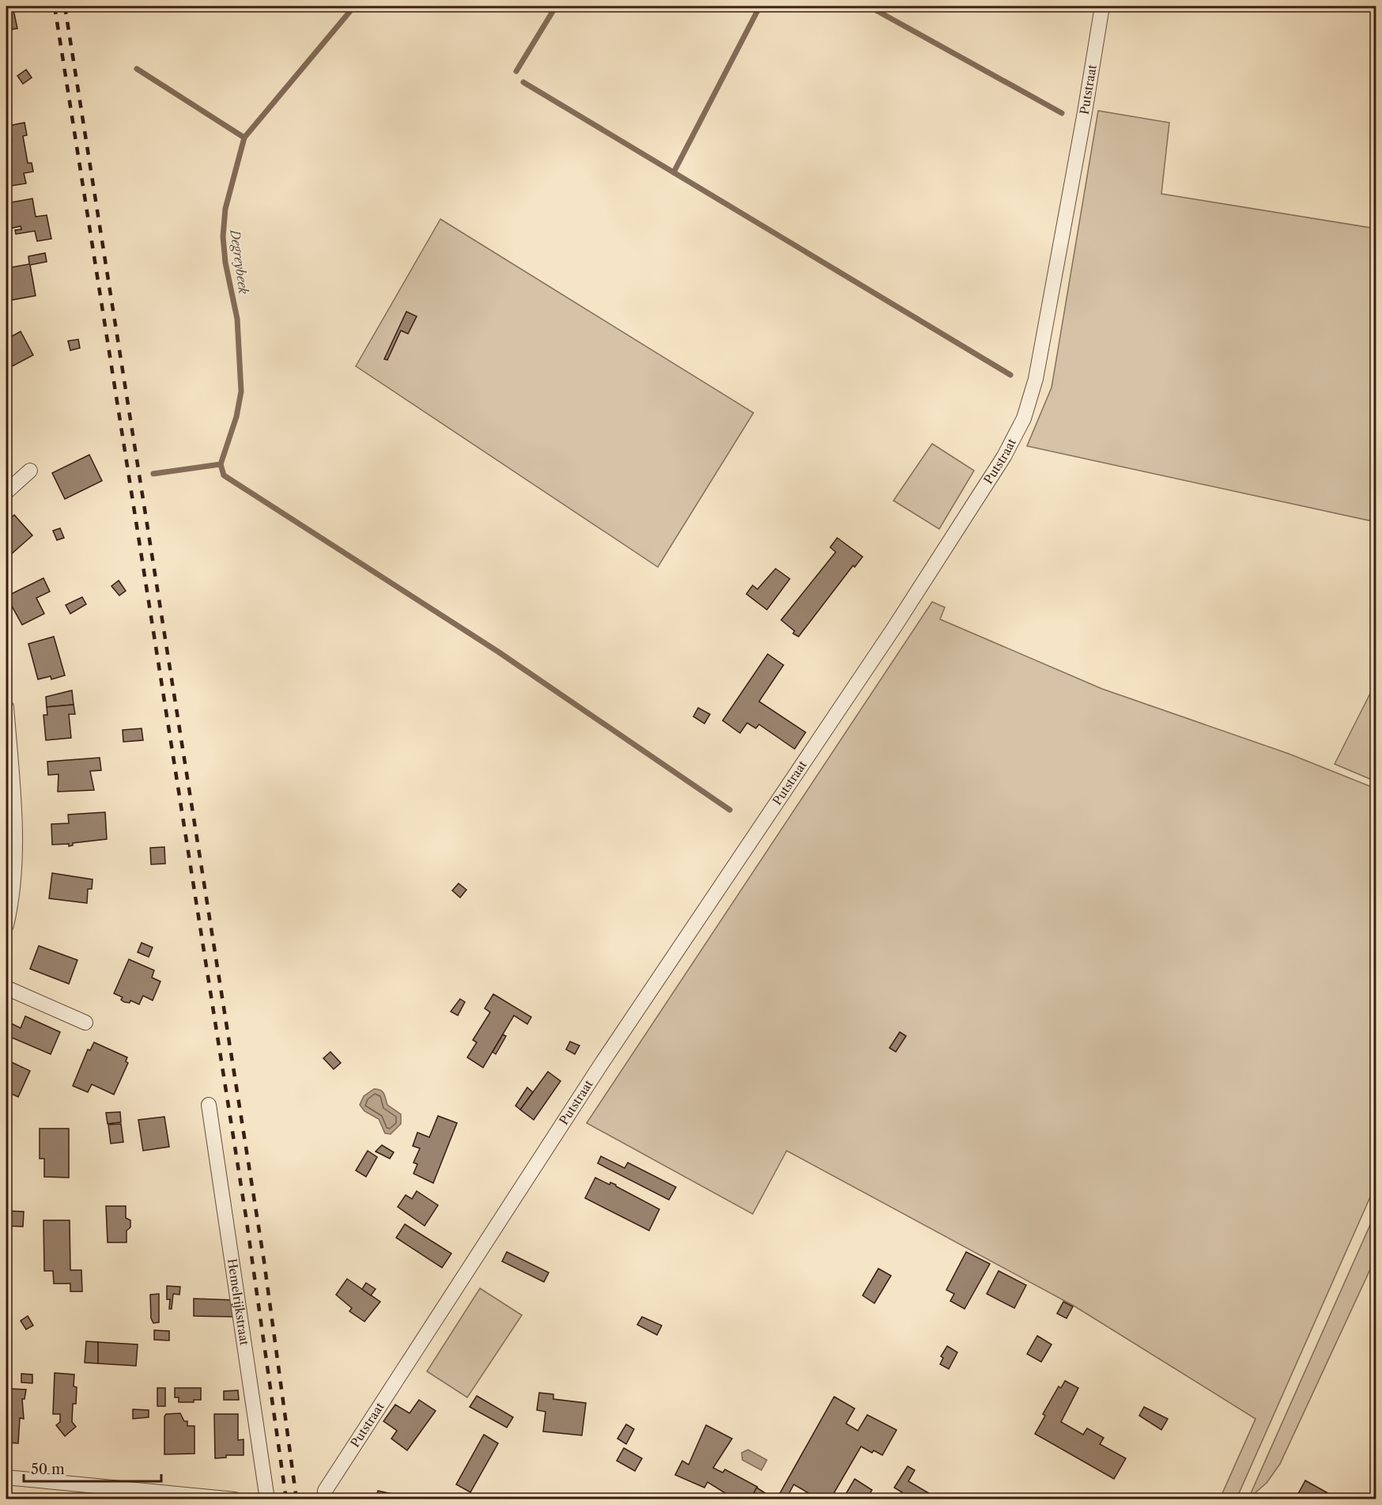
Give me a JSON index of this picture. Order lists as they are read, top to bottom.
{
  "streets": {
    "street": ["Putstraat", "Hemelrijkstraat"]
  },
  "water": ["Degreybeek"],
  "scale_bar": "50 m"
}
